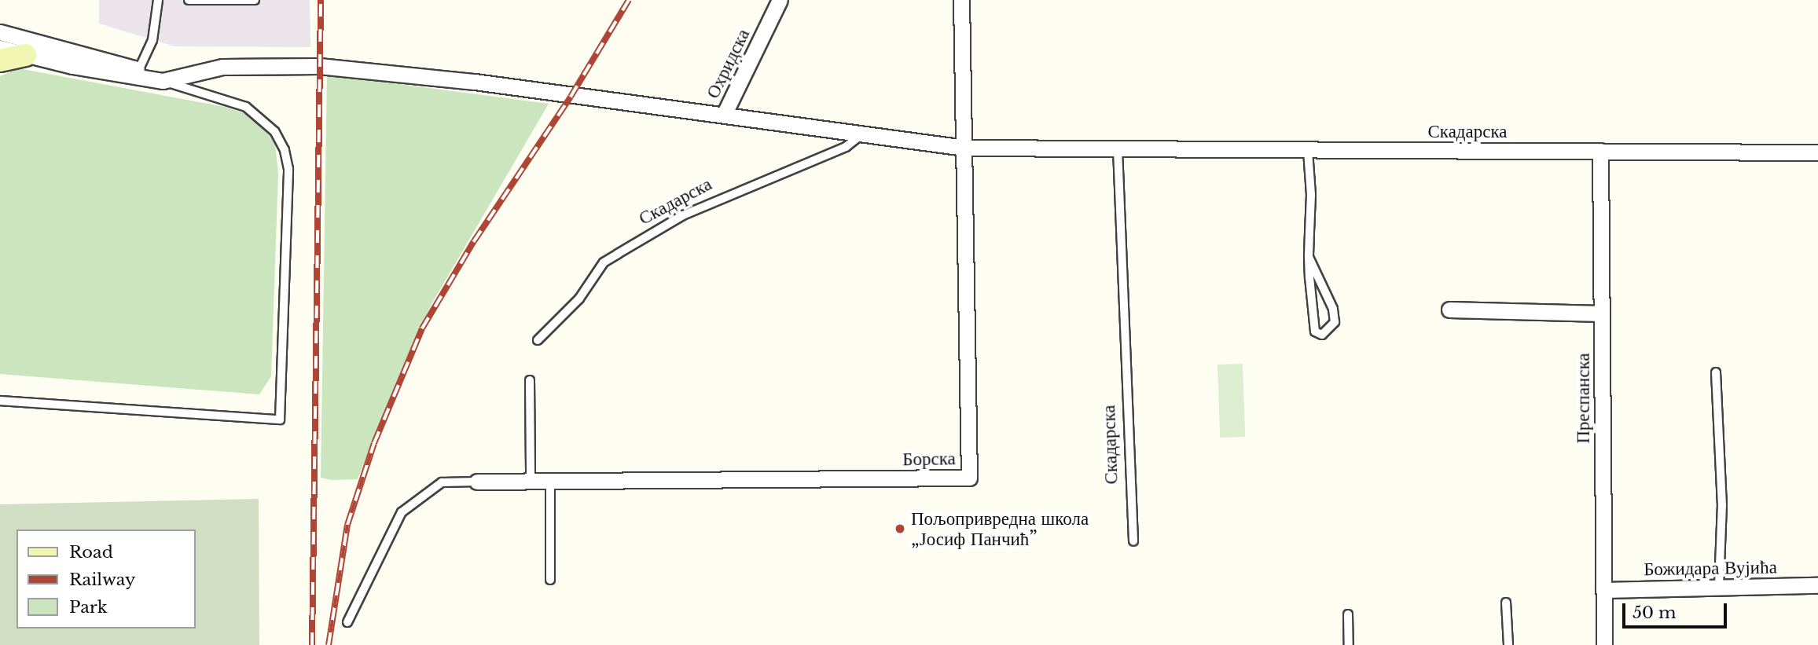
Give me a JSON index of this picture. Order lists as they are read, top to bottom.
{
  "streets": {
    "street": [
      "Охридска",
      "Скадарска",
      "Преспанска",
      "Борска",
      "Божидара Вујића"
    ]
  },
  "crossings": [
    ["Охридска", "Скадарска"],
    ["Скадарска", "Преспанска"],
    ["Скадарска", "Борска"],
    ["Преспанска", "Божидара Вујића"]
  ],
  "places": ["Пољопривредна школа „Јосиф Панчић”"],
  "legend": ["Road", "Railway", "Park"],
  "scale_bar": "50 m"
}
